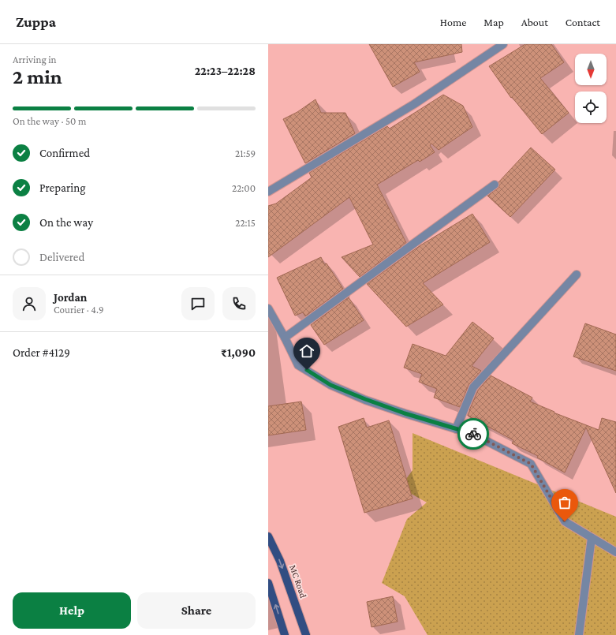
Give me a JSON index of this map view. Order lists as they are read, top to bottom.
{
  "streets": {
    "main road": ["MC Road"]
  },
  "north": "bottom",
  "page": {
    "header": "Zuppa",
    "nav": [
      "Home",
      "Map",
      "About",
      "Contact"
    ],
    "heading": ["2 min", "Arriving in", "22:23–22:28"],
    "panel": [
      "Jordan",
      "Courier · 4.9",
      "Order #4129",
      "₹1,090"
    ],
    "bar": "On the way · 50 m",
    "list": [
      ["Confirmed", "21:59"],
      ["Preparing", "22:00"],
      ["On the way", "22:15"],
      "Delivered"
    ],
    "buttons": ["Help", "Share"]
  }
}
